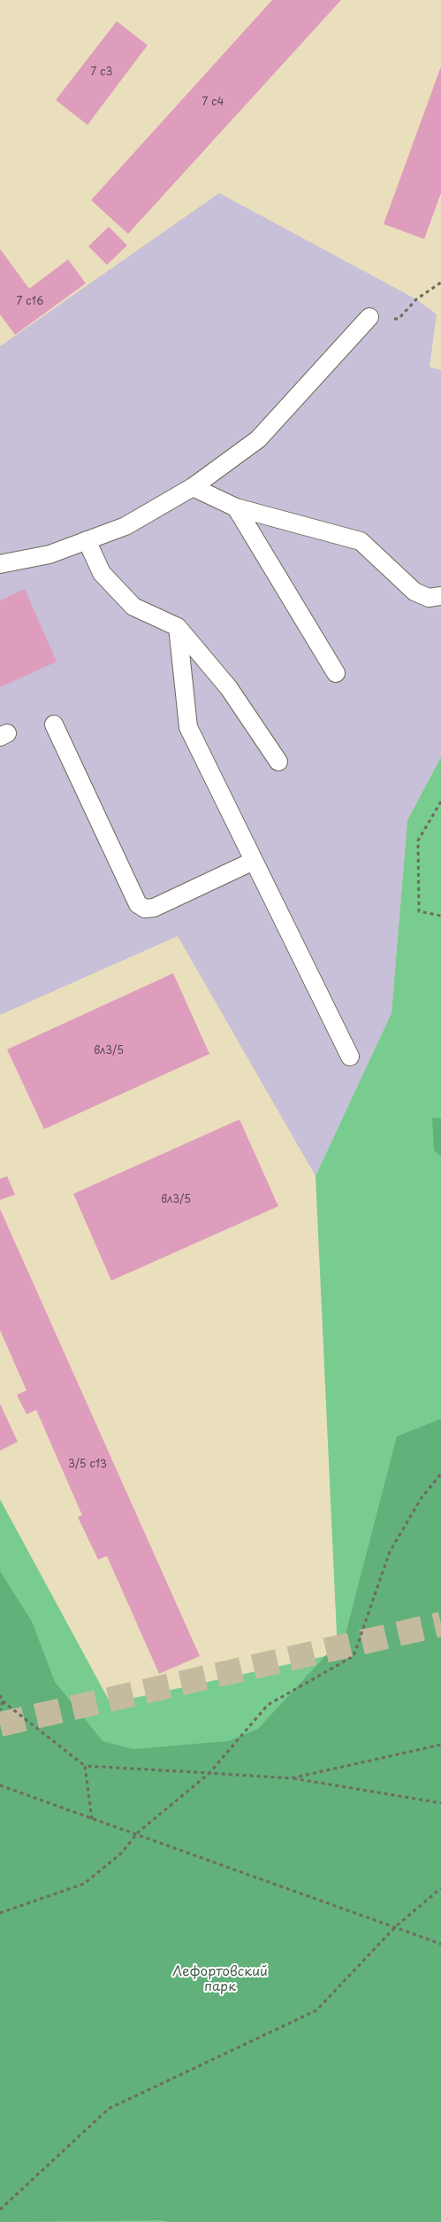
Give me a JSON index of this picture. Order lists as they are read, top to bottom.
{
  "parks": ["Лефортовский парк"],
  "house_numbers": [
    "7 с3",
    "7 с4",
    "7 с16",
    "вл3/5",
    "вл3/5",
    "3/5 с13"
  ]
}
